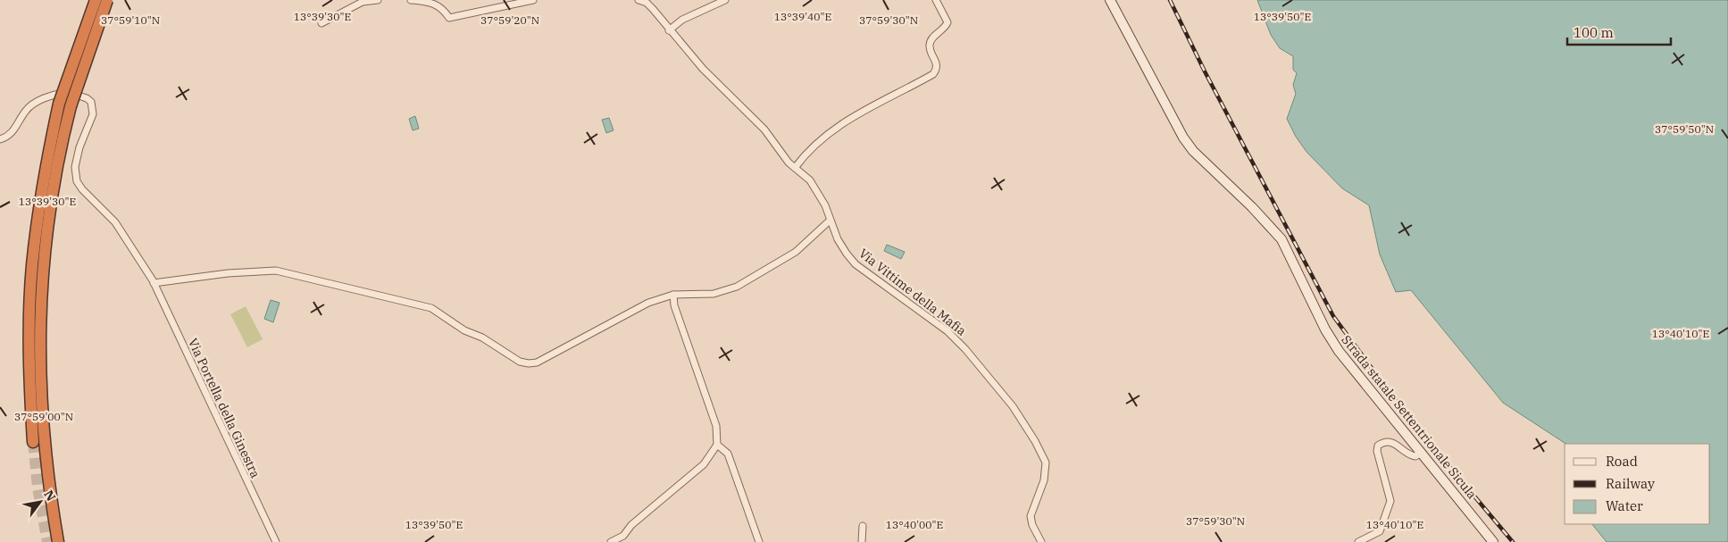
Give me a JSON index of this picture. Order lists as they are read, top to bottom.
{
  "streets": {
    "main road": ["Strada statale Settentrionale Sicula"],
    "street": ["Via Vittime della Mafia", "Via Portella della Ginestra"]
  },
  "legend": ["Road", "Railway", "Water"],
  "scale_bar": "100 m",
  "north": "top right",
  "coordinates": [
    "13°39'30\"E",
    "13°39'40\"E",
    "13°39'50\"E",
    "37°59'10\"N",
    "37°59'20\"N",
    "37°59'30\"N",
    "37°59'50\"N",
    "13°40'10\"E",
    "37°59'00\"N",
    "13°40'00\"E"
  ]
}
